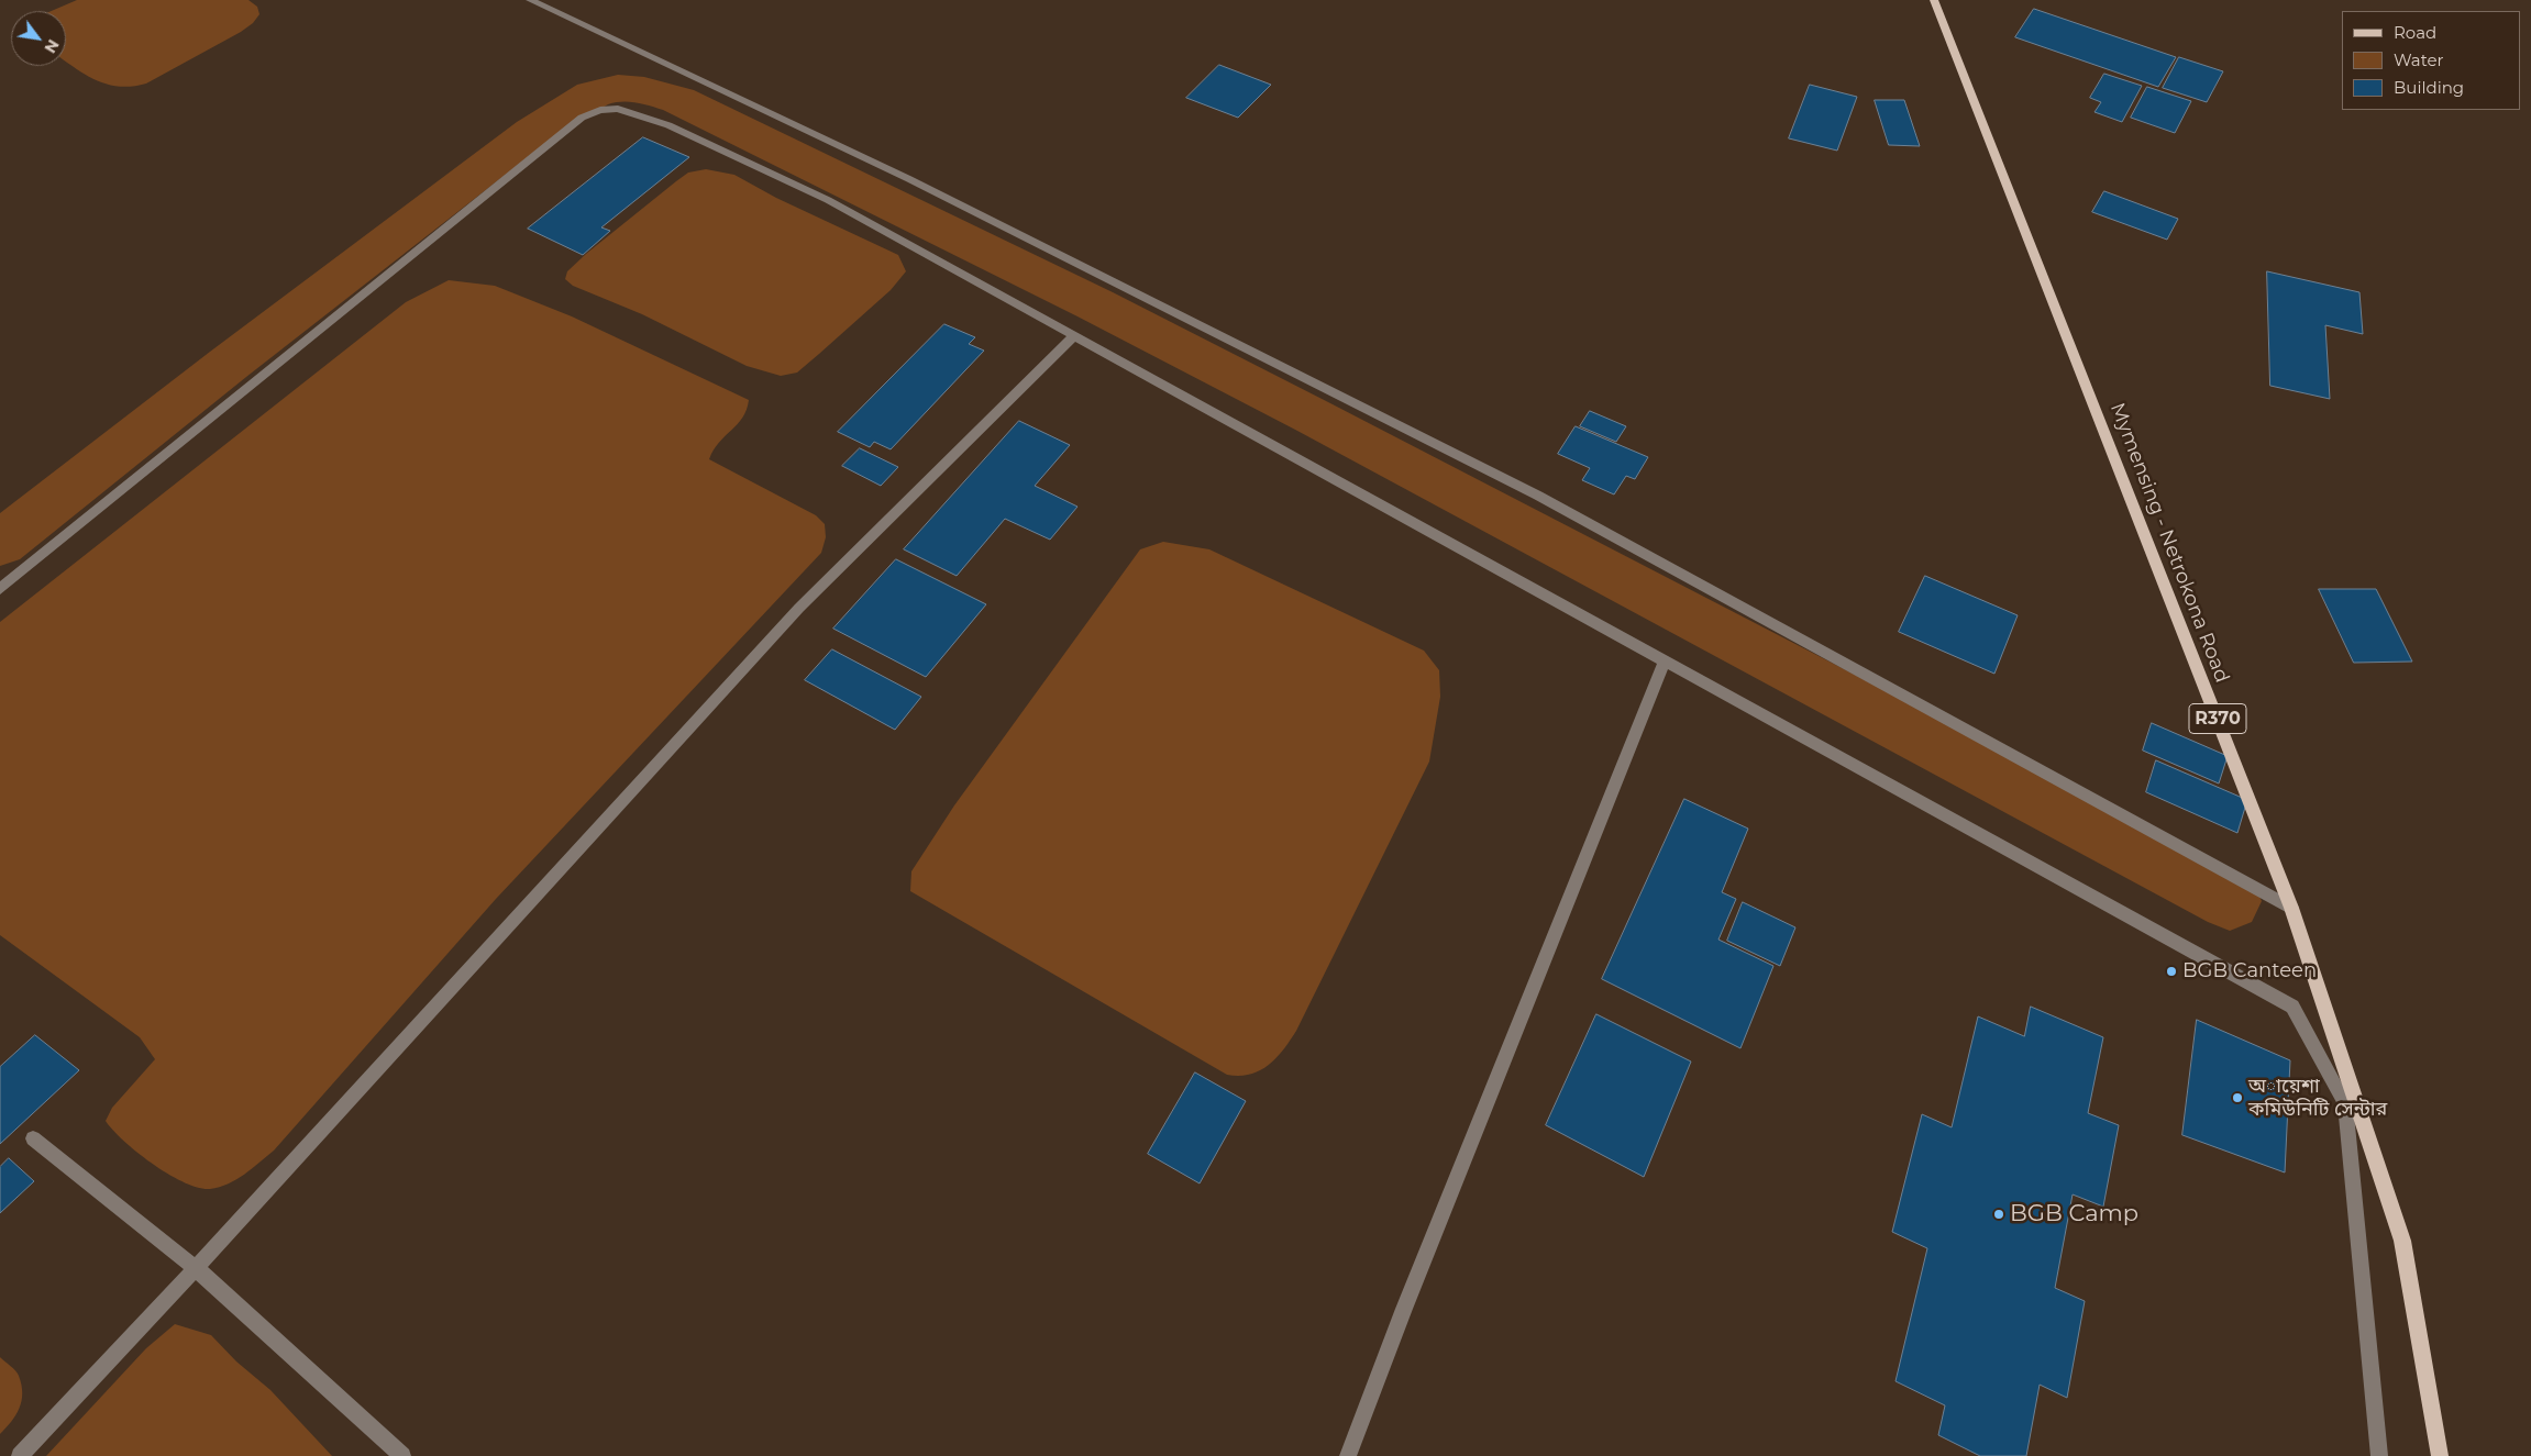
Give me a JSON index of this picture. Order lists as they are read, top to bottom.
{
  "streets": {
    "main road": ["Mymensing - Netrokona Road", "R370"]
  },
  "places": ["BGB Canteen", "অায়েশা কমিউনিটি সেন্টার", "BGB Camp"],
  "legend": ["Road", "Water", "Building"],
  "north": "bottom right"
}
